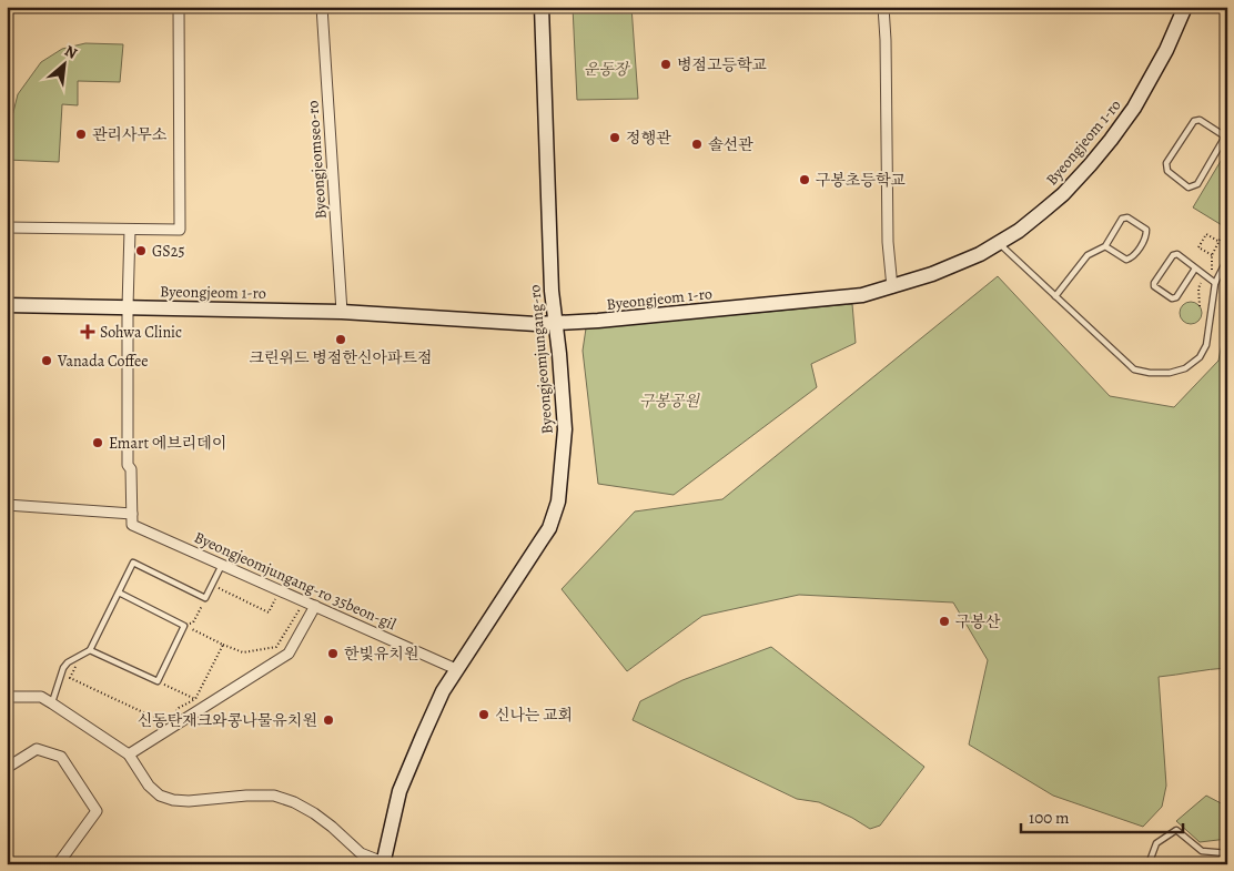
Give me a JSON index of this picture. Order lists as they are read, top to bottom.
{
  "streets": {
    "street": [
      "Byeongjeom 1-ro",
      "Byeongjeomseo-ro",
      "Byeongjeomjungang-ro",
      "Byeongjeomjungang-ro 35beon-gil"
    ]
  },
  "crossings": [
    ["Byeongjeom 1-ro", "Byeongjeomseo-ro"],
    ["Byeongjeom 1-ro", "Byeongjeomjungang-ro"],
    ["Byeongjeomjungang-ro", "Byeongjeomjungang-ro 35beon-gil"]
  ],
  "parks": ["운동장", "구봉공원"],
  "places": {
    "other": [
      "병점고등학교",
      "관리사무소",
      "정행관",
      "솔선관",
      "구봉초등학교",
      "GS25",
      "크린위드 병점한신아파트점",
      "Vanada Coffee",
      "Emart 에브리데이",
      "구봉산",
      "한빛유치원",
      "신나는 교회",
      "신동탄재크와콩나물유치원"
    ],
    "health": ["Sohwa Clinic"]
  },
  "scale_bar": "100 m",
  "north": "top right"
}
